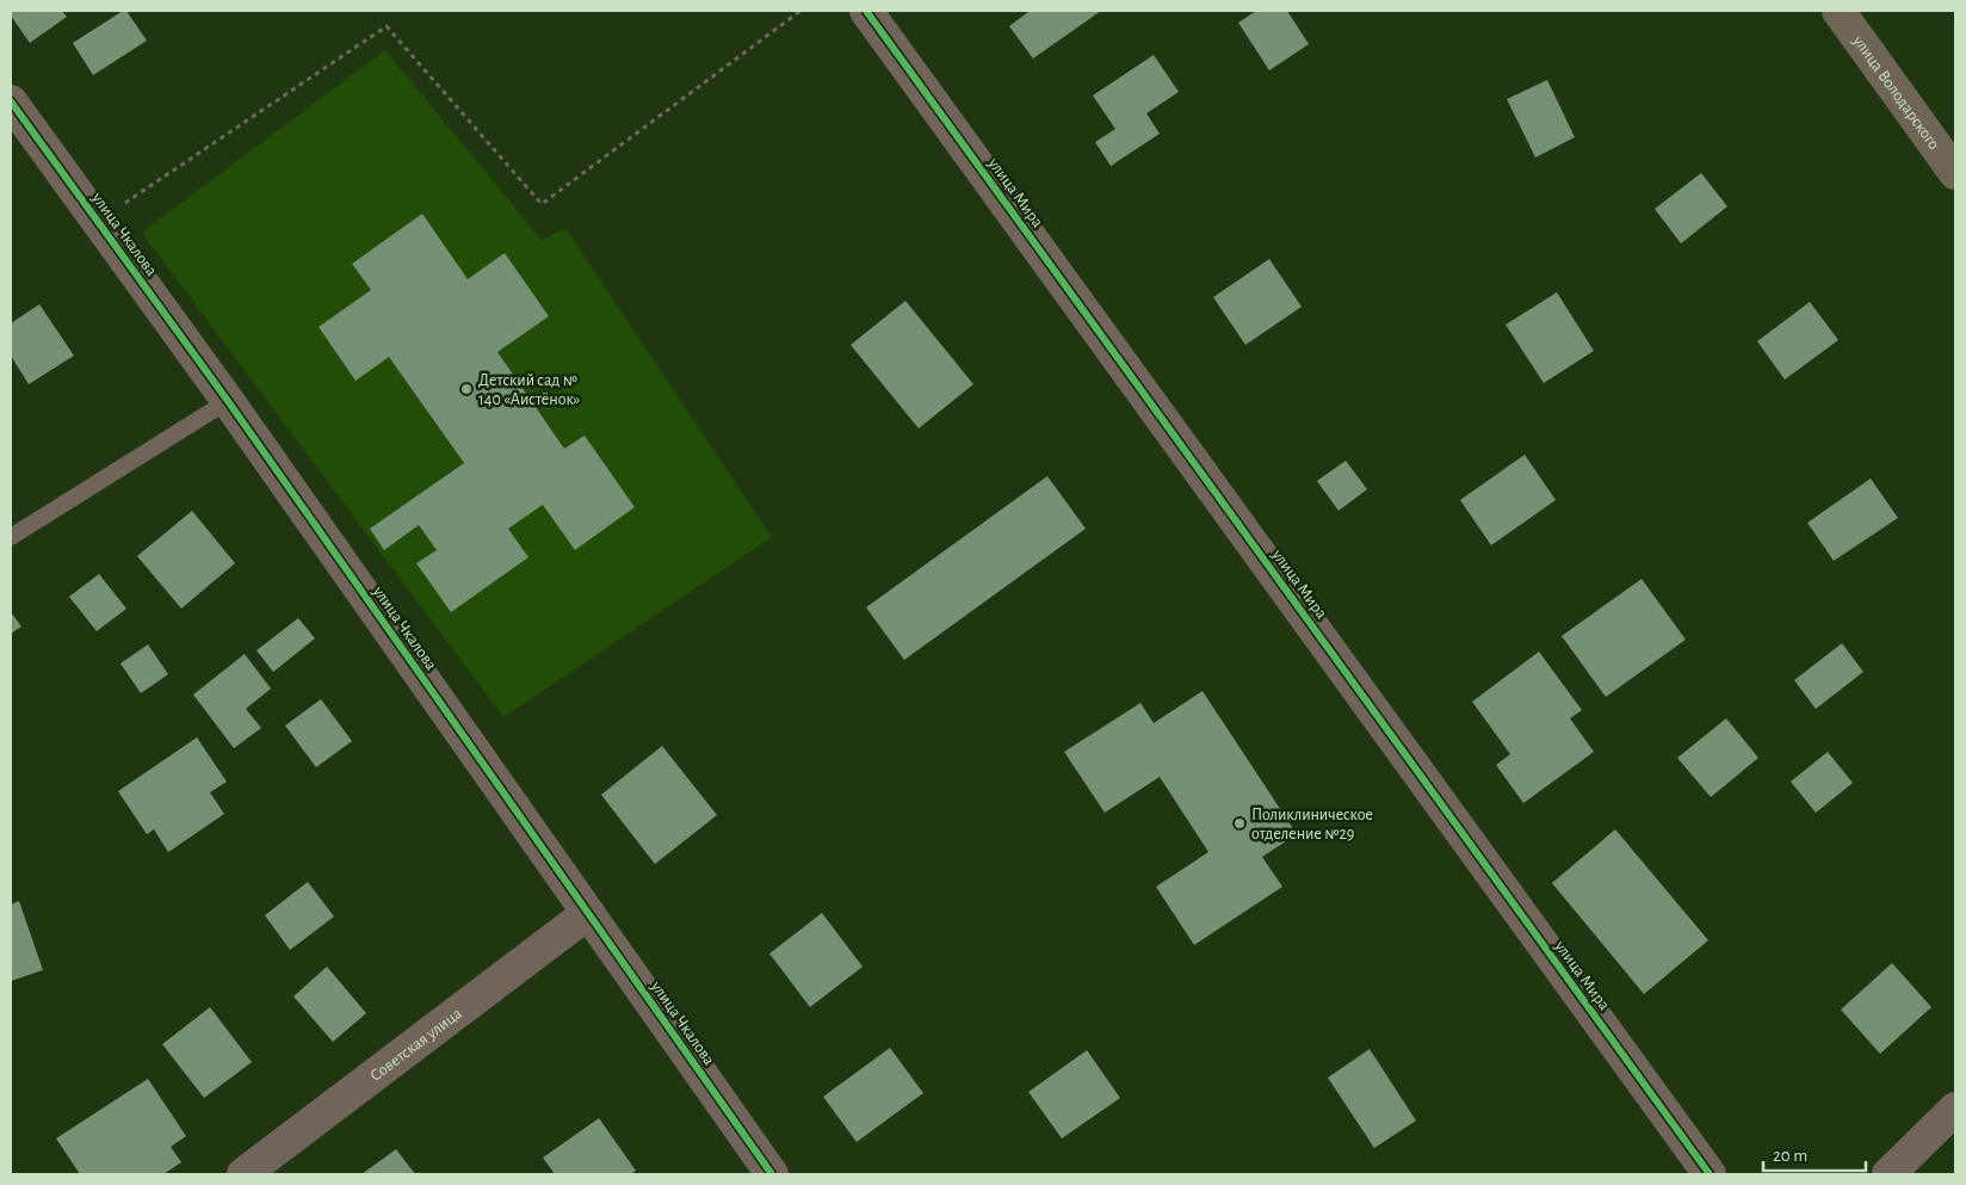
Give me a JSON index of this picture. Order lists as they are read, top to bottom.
{
  "streets": {
    "street": [
      "улица Володарского",
      "улица Мира",
      "улица Чкалова",
      "Советская улица"
    ]
  },
  "crossings": [
    ["улица Чкалова", "Советская улица"]
  ],
  "places": ["Детский сад № 140 «Аистёнок»", "Поликлиническое отделение №29"],
  "scale_bar": "20 m"
}
